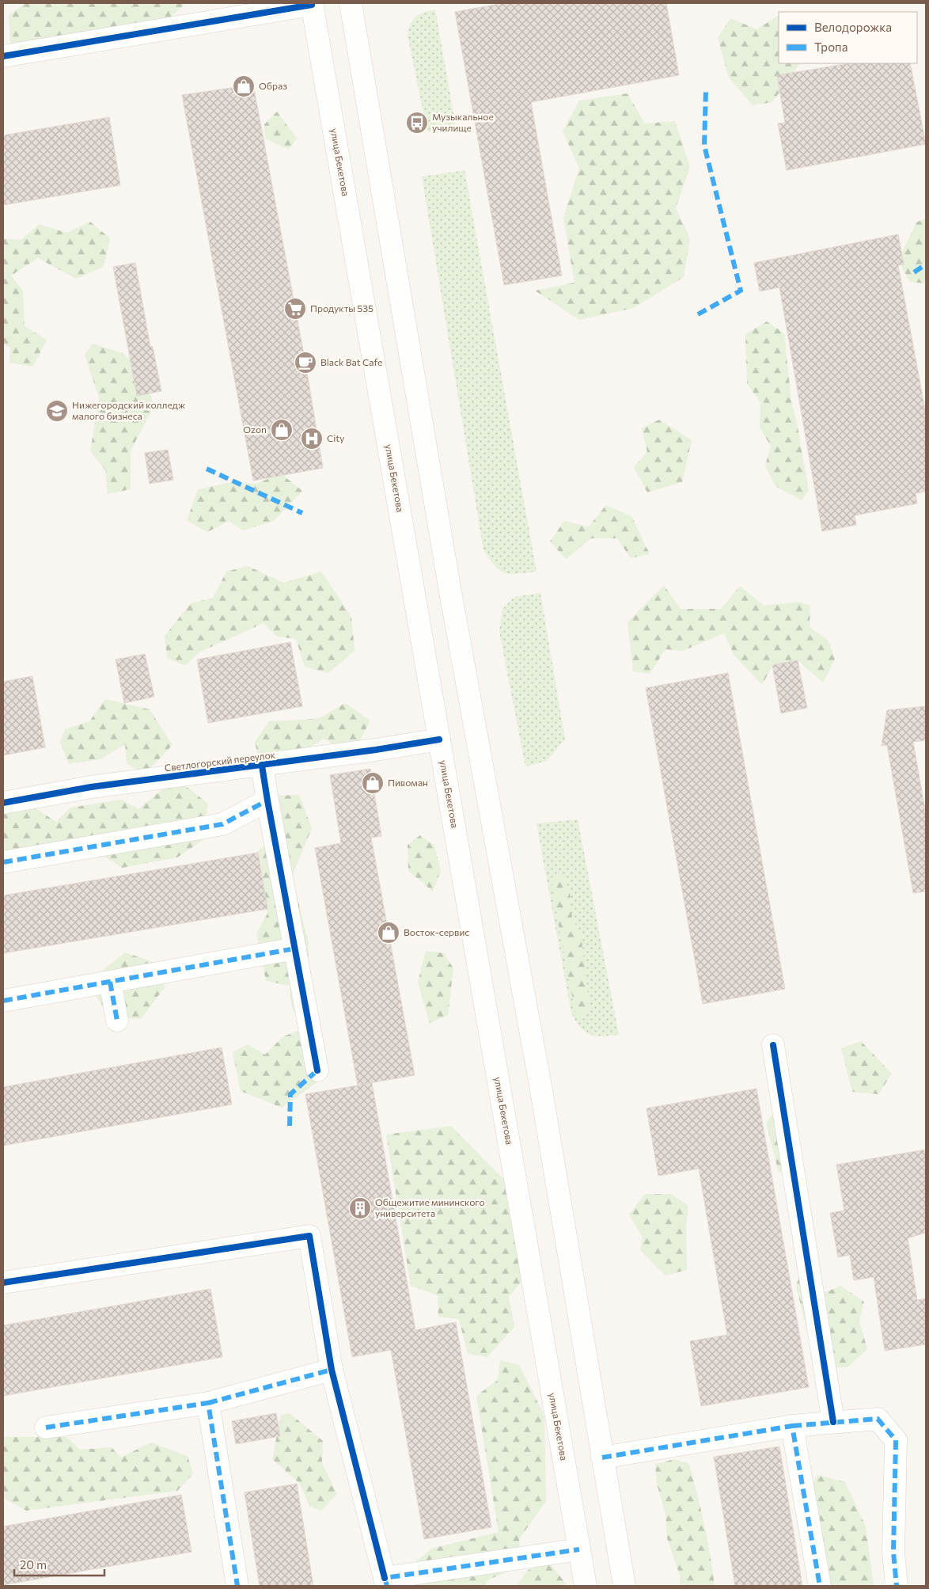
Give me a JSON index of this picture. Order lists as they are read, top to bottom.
{
  "streets": {
    "street": ["улица Бекетова", "Светлогорский переулок"]
  },
  "crossings": [
    ["улица Бекетова", "Светлогорский переулок"]
  ],
  "places": {
    "shop": [
      "Образ",
      "Ozon",
      "Пивоман",
      "Восток-сервис"
    ],
    "bus stop": ["Музыкальное училище"],
    "supermarket": ["Продукты 535"],
    "cafe": ["Black Bat Cafe"],
    "school or university": ["Нижегородский колледж малого бизнеса"],
    "hospital": ["City"],
    "building": ["Общежитие мининского университета"]
  },
  "legend": ["Велодорожка", "Тропа"],
  "scale_bar": "20 m"
}
